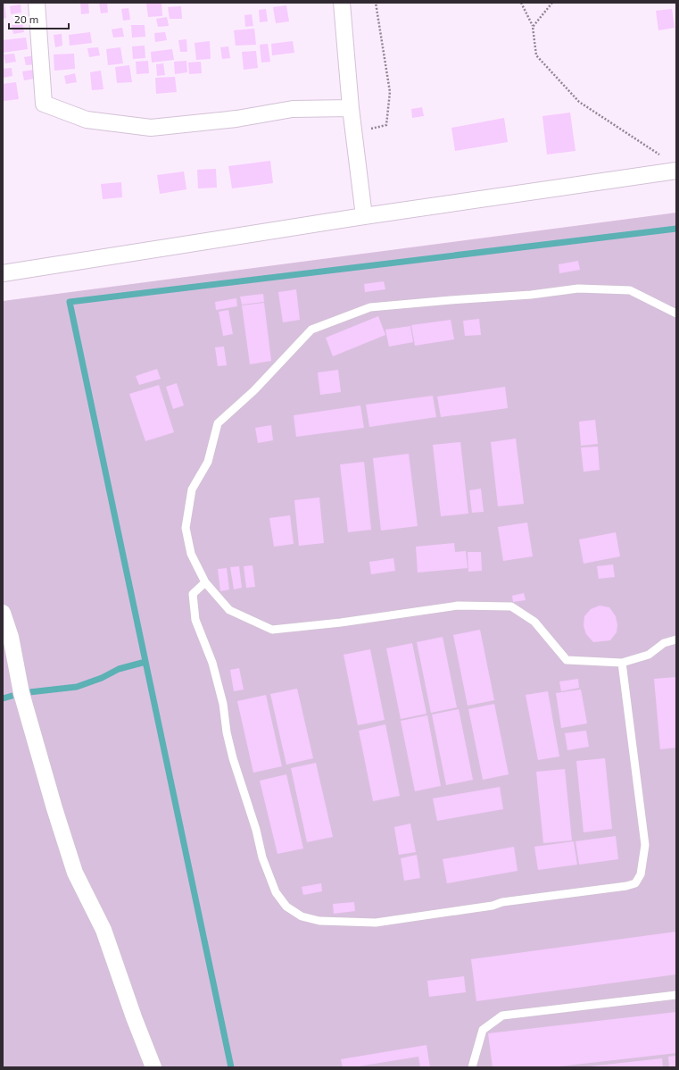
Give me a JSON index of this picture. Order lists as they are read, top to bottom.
{
  "scale_bar": "20 m"
}
